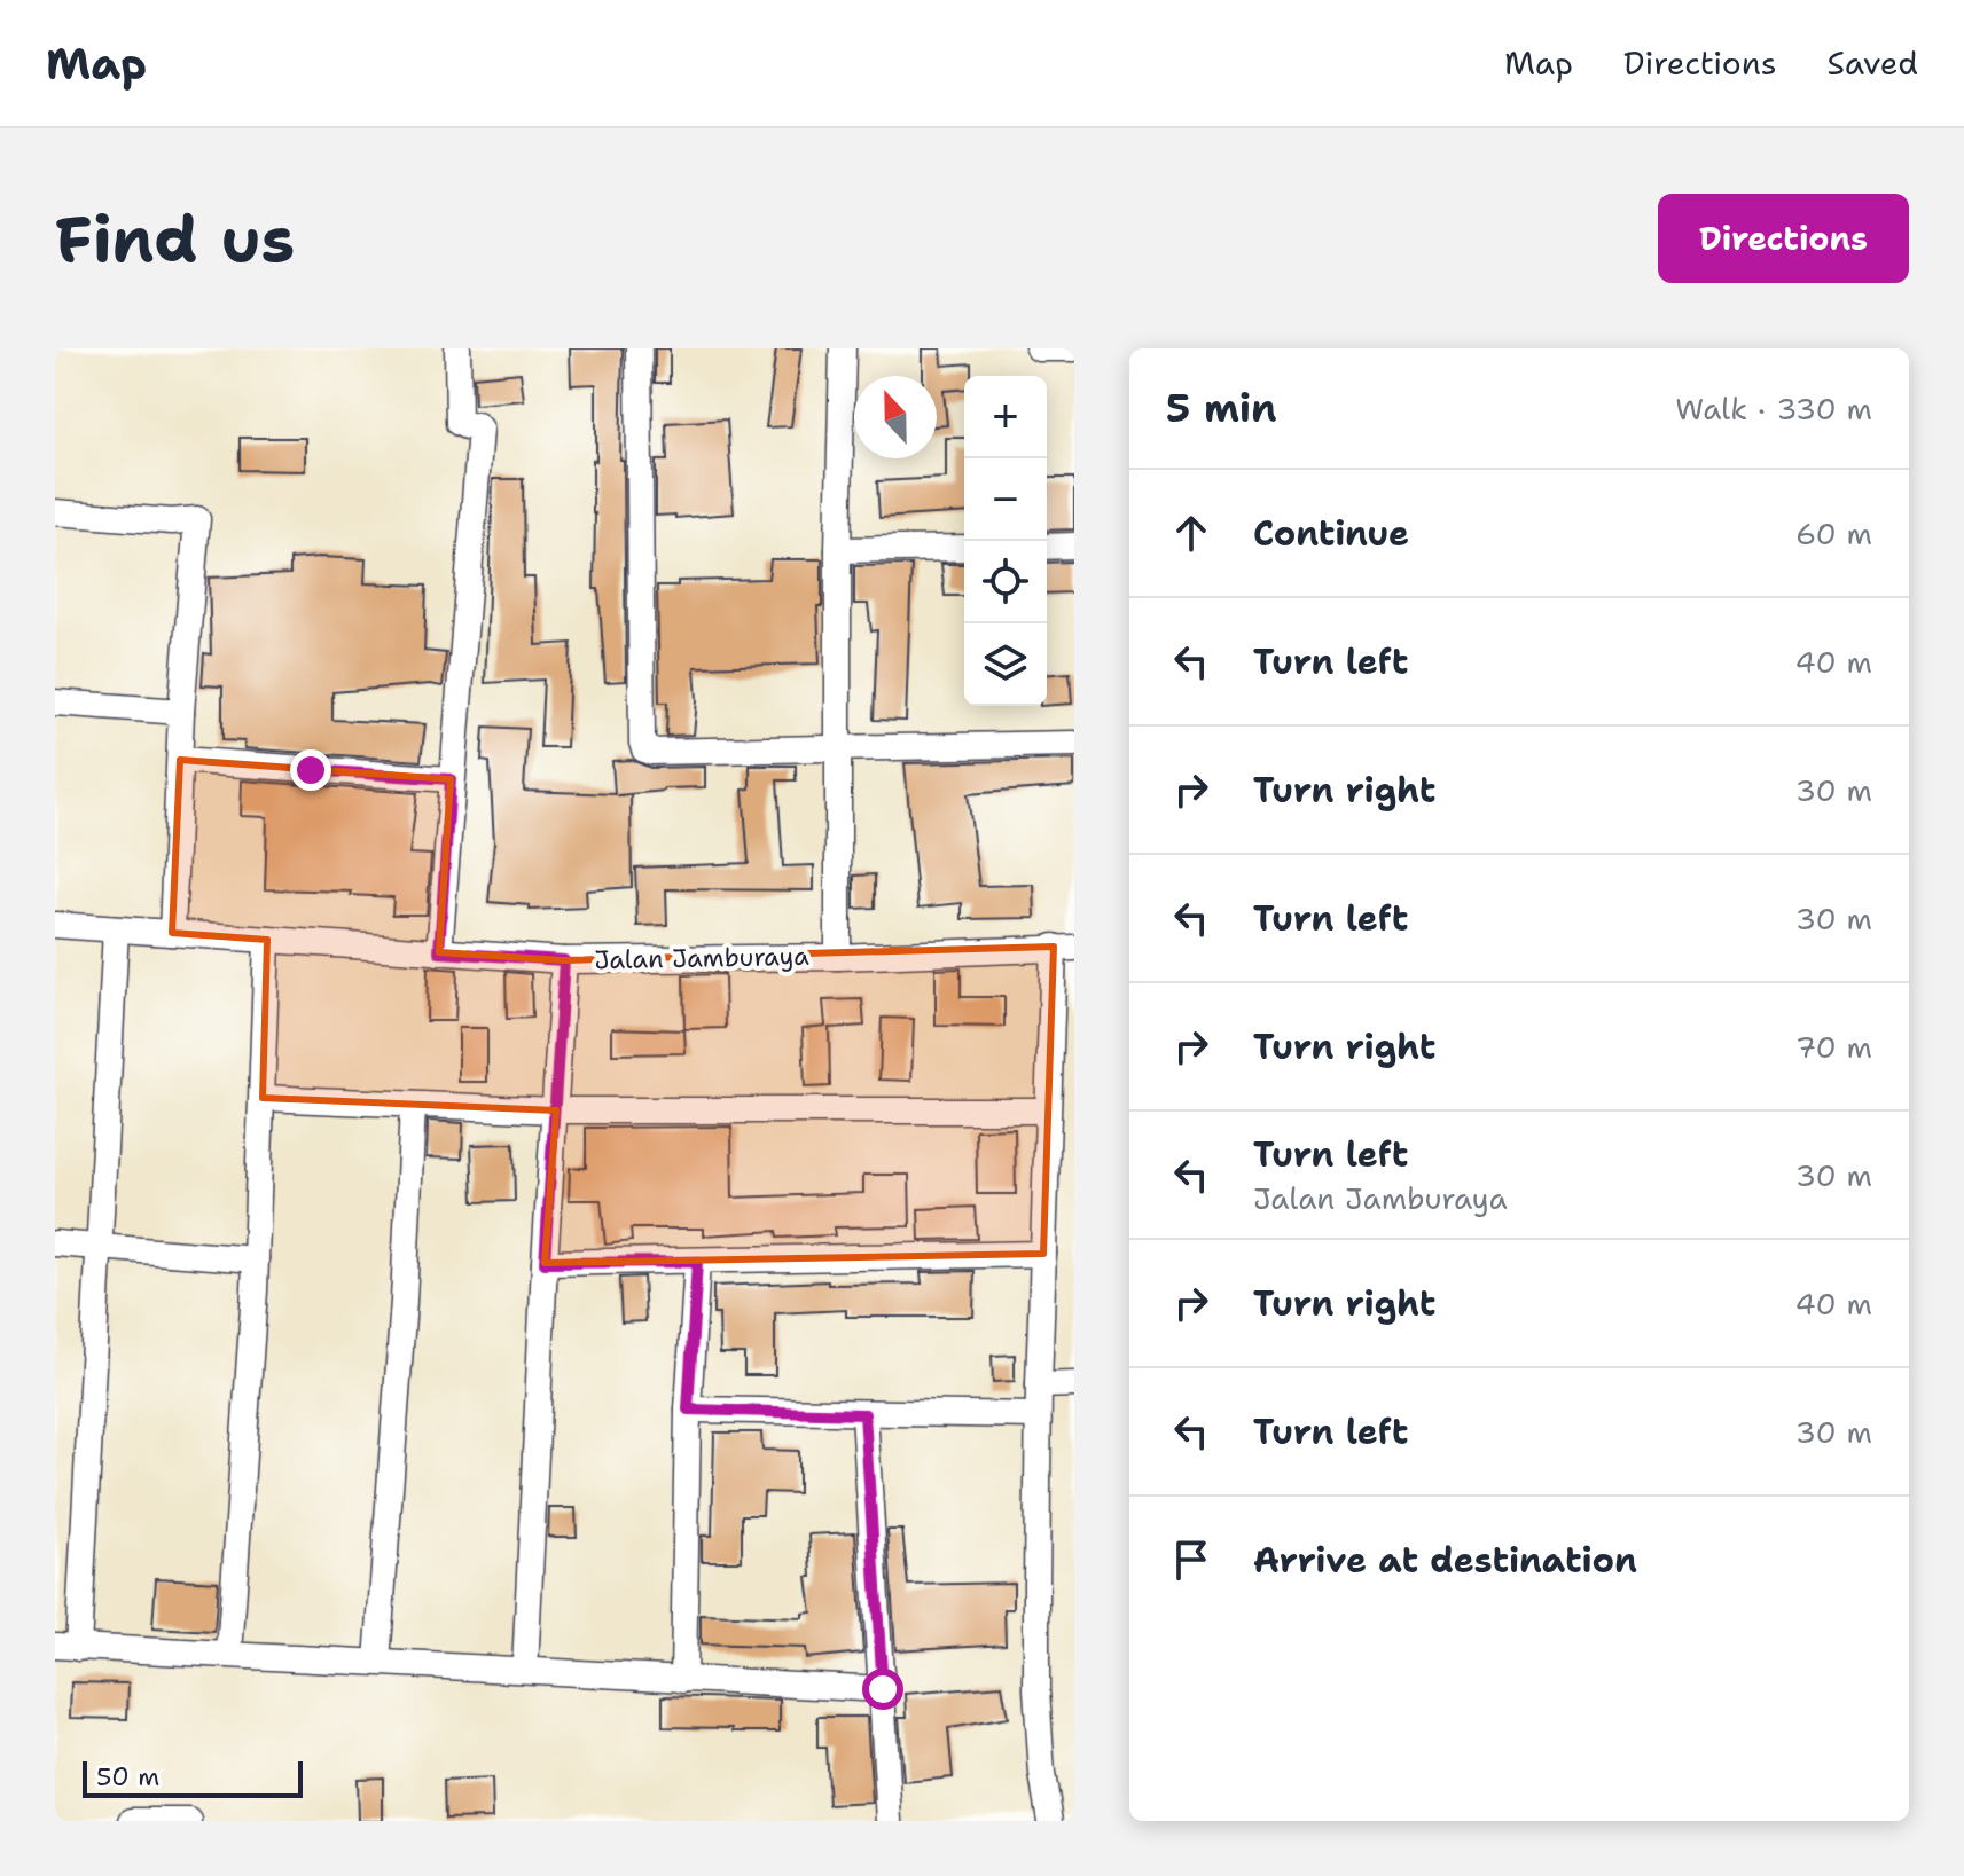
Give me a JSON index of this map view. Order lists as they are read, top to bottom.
{
  "streets": {
    "street": ["Jalan Jamburaya"]
  },
  "scale_bar": "50 m",
  "north": "top",
  "page": {
    "header": "Map",
    "nav": ["Map", "Directions", "Saved"],
    "buttons": "Directions",
    "title": "Find us",
    "heading": ["5 min", "Walk · 330 m"],
    "map_buttons": ["+", "−"],
    "list": [
      ["Continue", "60 m"],
      ["Turn left", "40 m"],
      ["Turn right", "30 m"],
      ["Turn left", "30 m"],
      ["Turn right", "70 m"],
      ["Turn left", "Jalan Jamburaya", "30 m"],
      ["Turn right", "40 m"],
      ["Turn left", "30 m"],
      "Arrive at destination"
    ],
    "scale": "50 m"
  }
}
